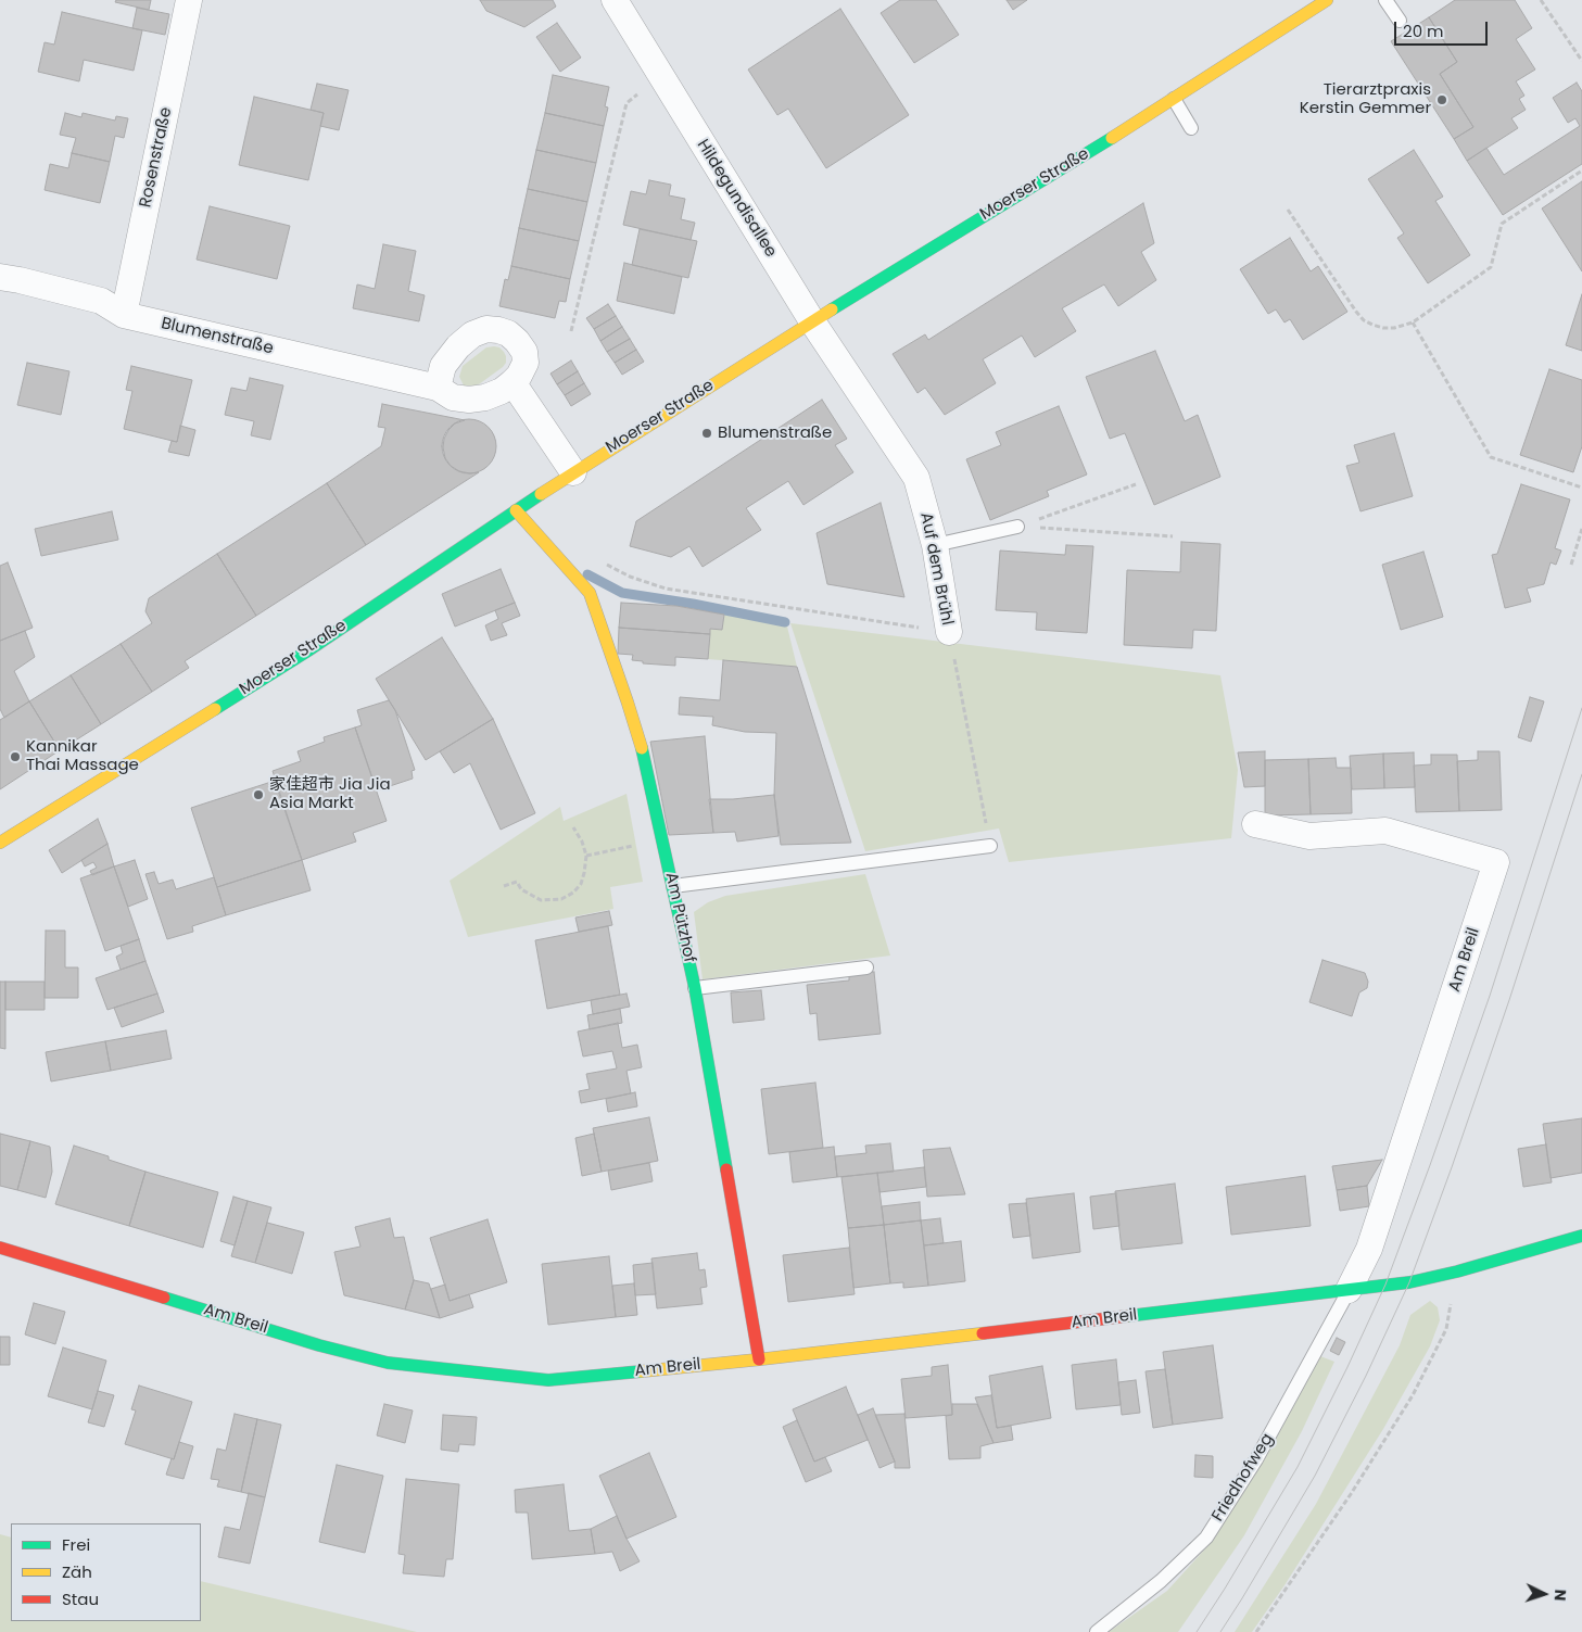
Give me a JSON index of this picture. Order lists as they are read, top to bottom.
{
  "streets": {
    "street": [
      "Rosenstraße",
      "Moerser Straße",
      "Hildegundisallee",
      "Blumenstraße",
      "Auf dem Brühl",
      "Am Pützhof",
      "Am Breil"
    ],
    "lane": ["Friedhofweg"]
  },
  "crossings": [
    ["Rosenstraße", "Blumenstraße"],
    ["Moerser Straße", "Hildegundisallee"],
    ["Moerser Straße", "Auf dem Brühl"],
    ["Moerser Straße", "Am Pützhof"],
    ["Hildegundisallee", "Auf dem Brühl"],
    ["Am Pützhof", "Am Breil"],
    ["Am Breil", "Friedhofweg"]
  ],
  "places": [
    "Tierarztpraxis Kerstin Gemmer",
    "Blumenstraße",
    "Kannikar Thai Massage",
    "家佳超市 Jia Jia Asia Markt"
  ],
  "legend": ["Frei", "Zäh", "Stau"],
  "scale_bar": "20 m",
  "north": "right"
}
